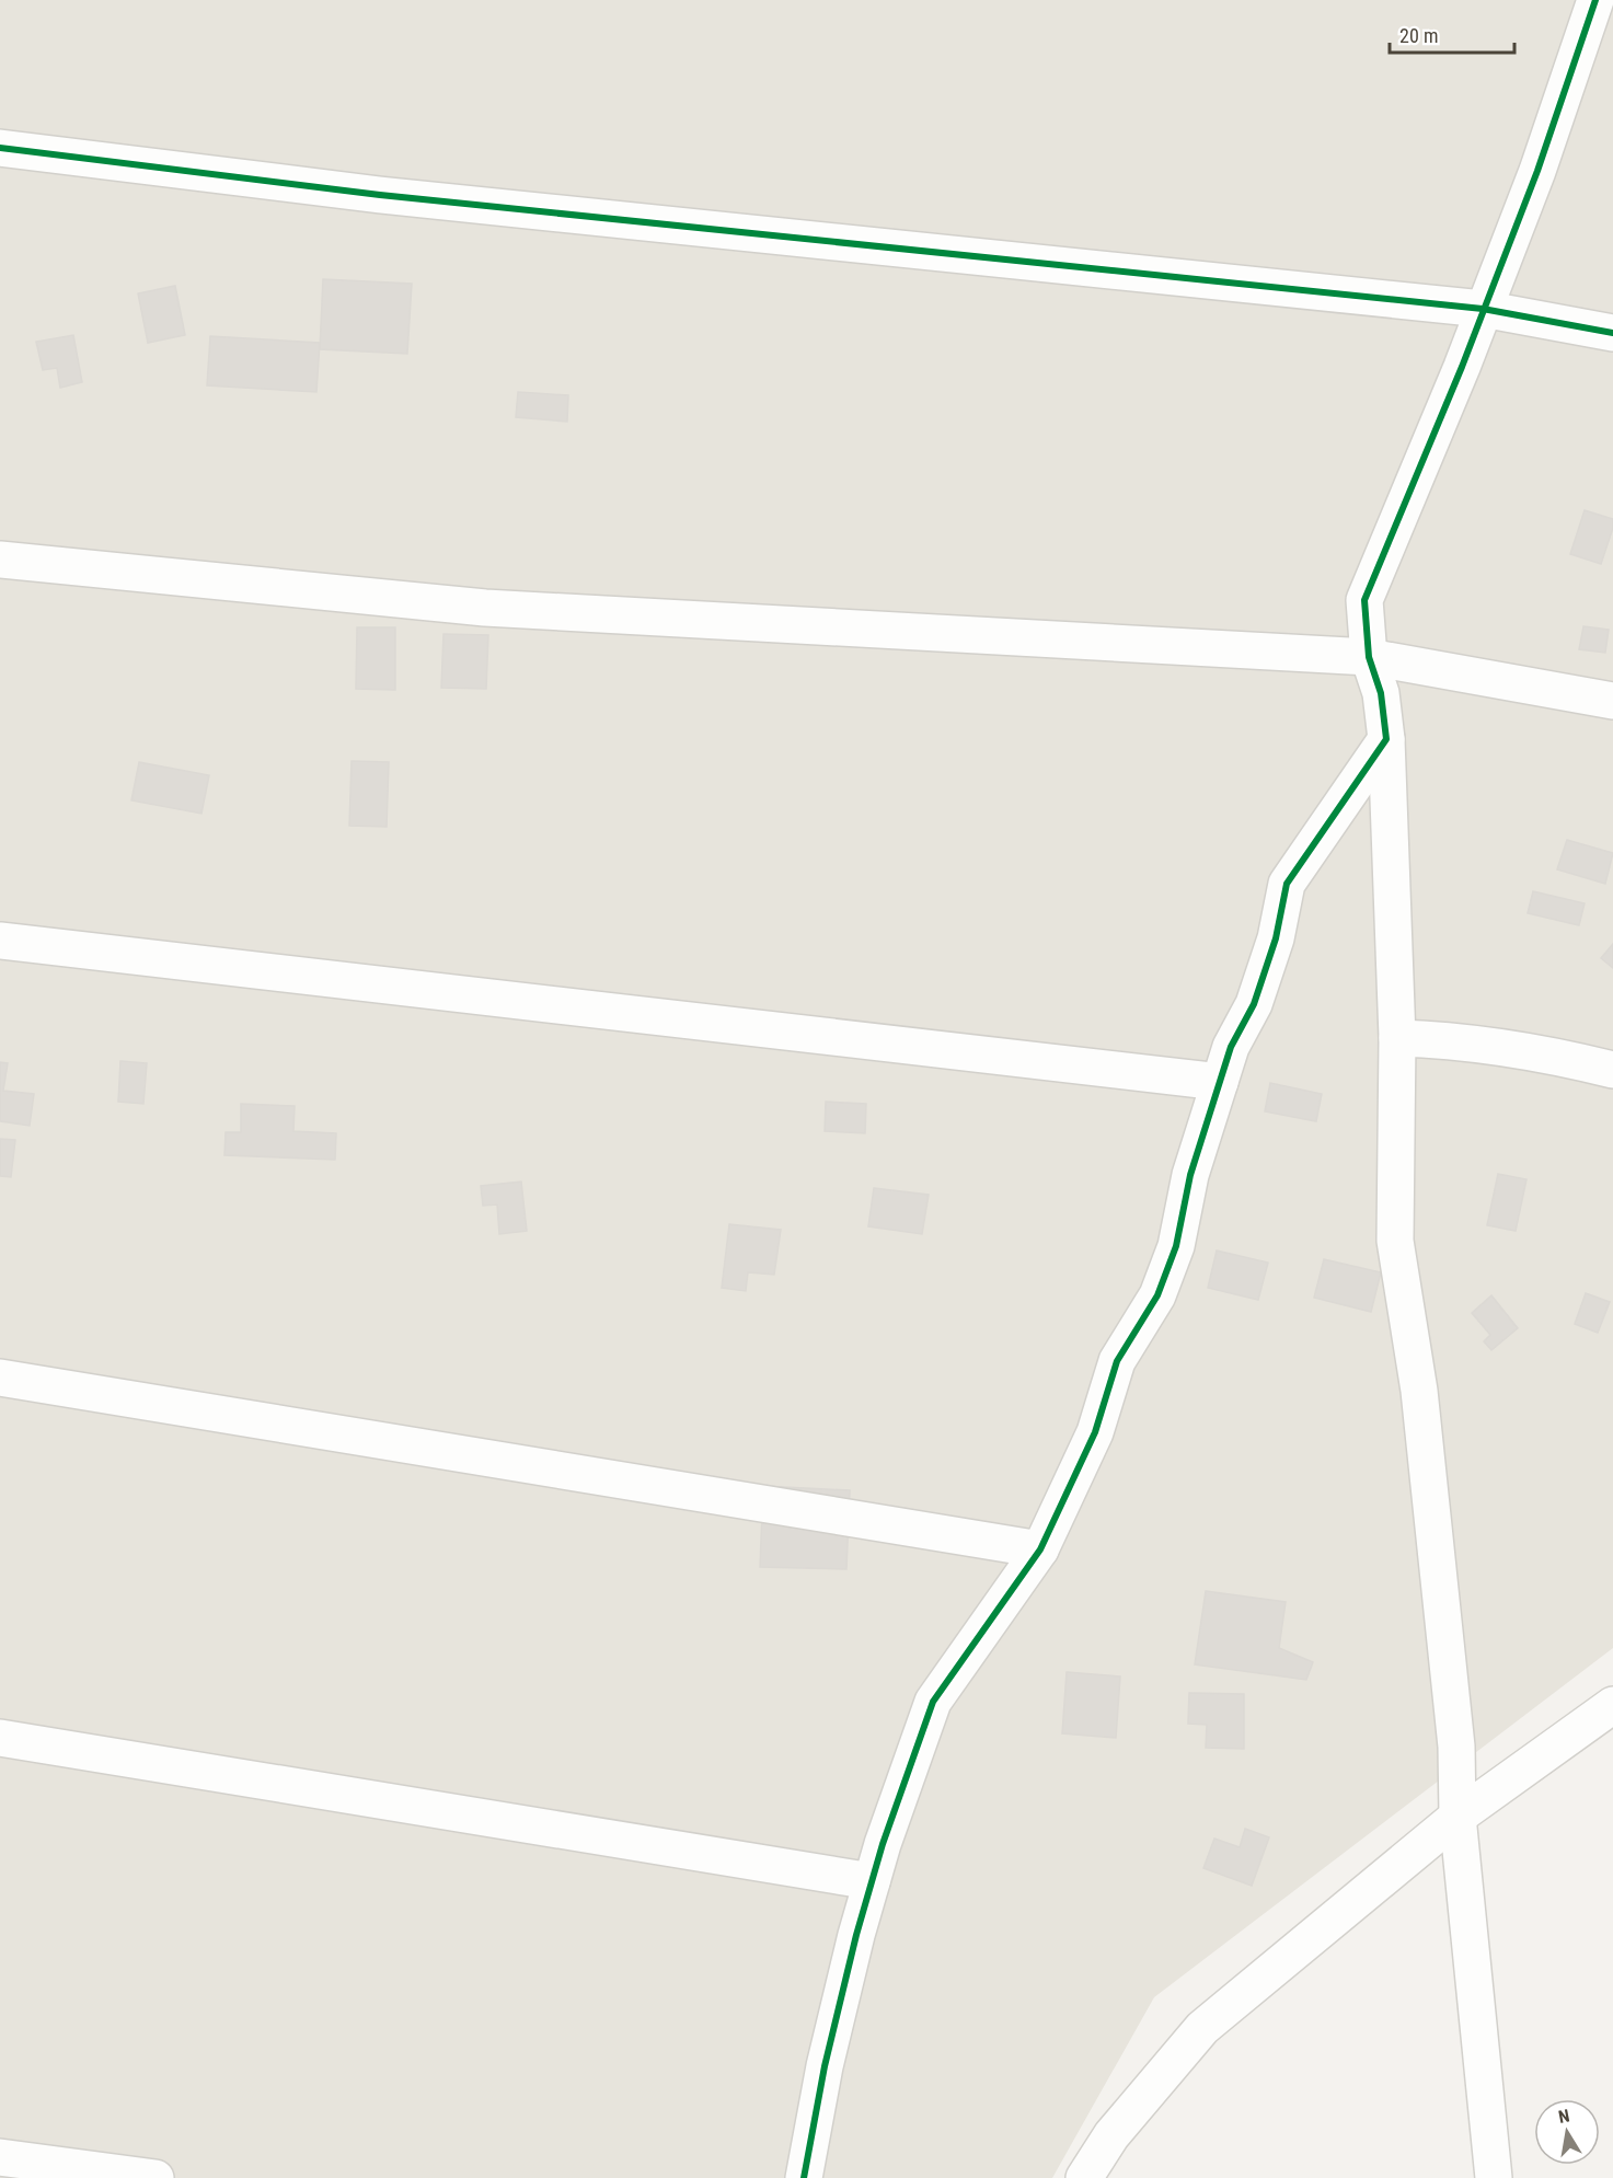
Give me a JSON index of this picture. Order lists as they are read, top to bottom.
{
  "scale_bar": "20 m",
  "north": "top"
}
